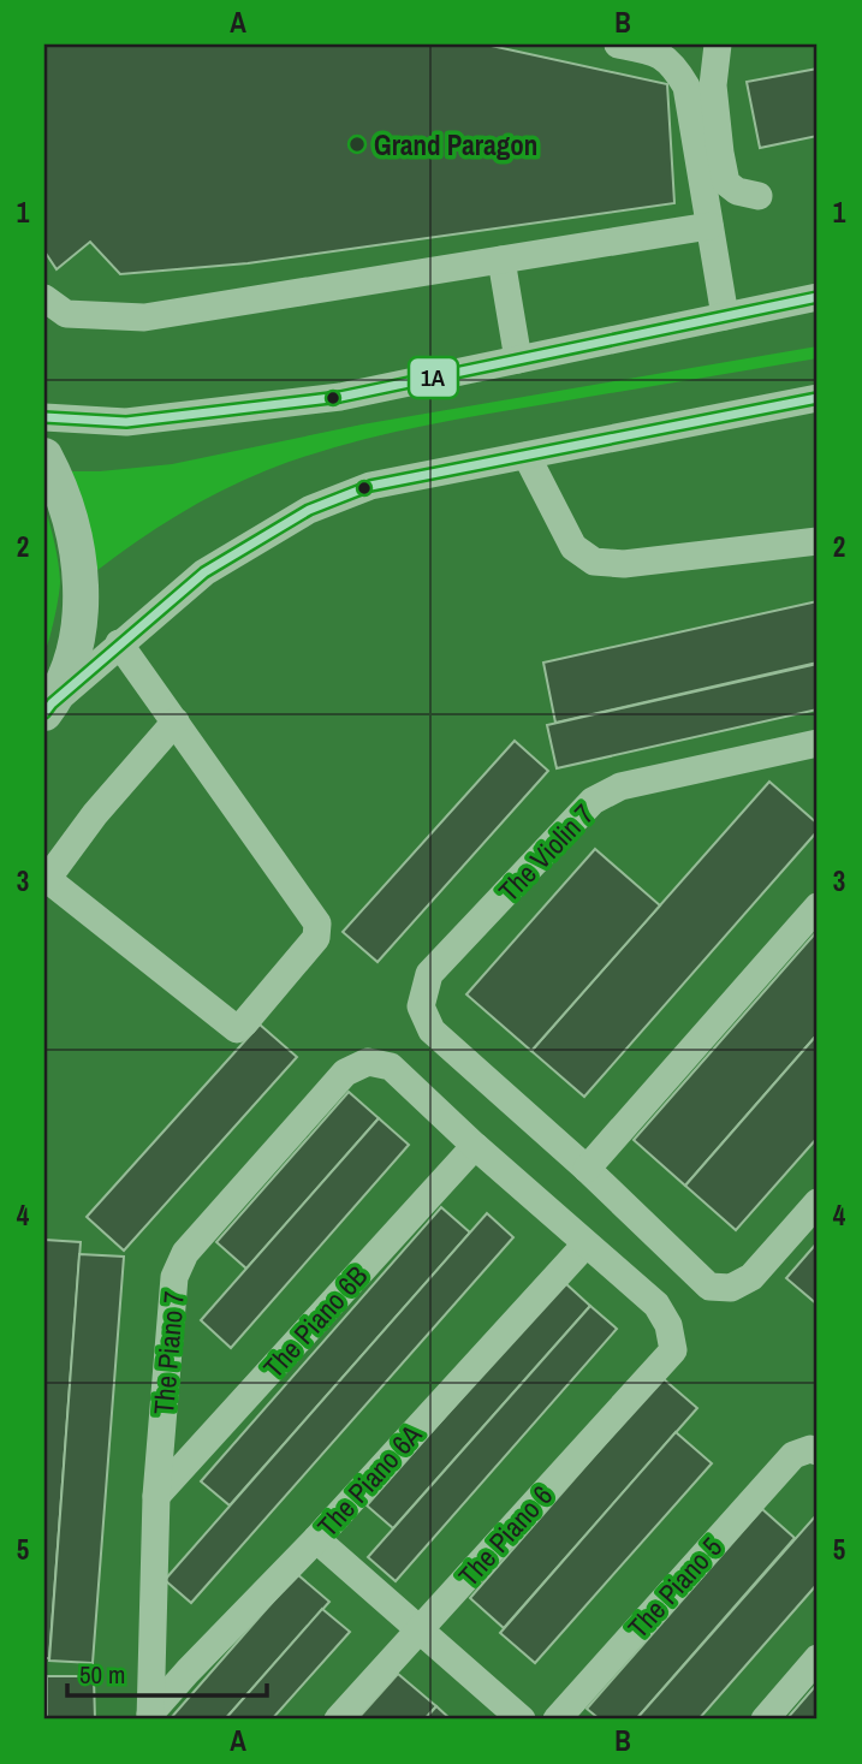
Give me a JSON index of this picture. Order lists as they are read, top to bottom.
{
  "streets": {
    "street": [
      "The Violin 7",
      "The Piano 6B",
      "The Piano 7",
      "The Piano 6A",
      "The Piano 6",
      "The Piano 5"
    ]
  },
  "crossings": [
    ["The Piano 6B", "The Piano 7"],
    ["The Piano 7", "The Piano 6A"],
    ["The Piano 6A", "The Piano 6"]
  ],
  "places": ["Grand Paragon"],
  "lines": ["transit line 1A"],
  "scale_bar": "50 m",
  "grid": {
    "columns": ["A", "B"],
    "rows": [
      "1",
      "2",
      "3",
      "4",
      "5"
    ]
  }
}
